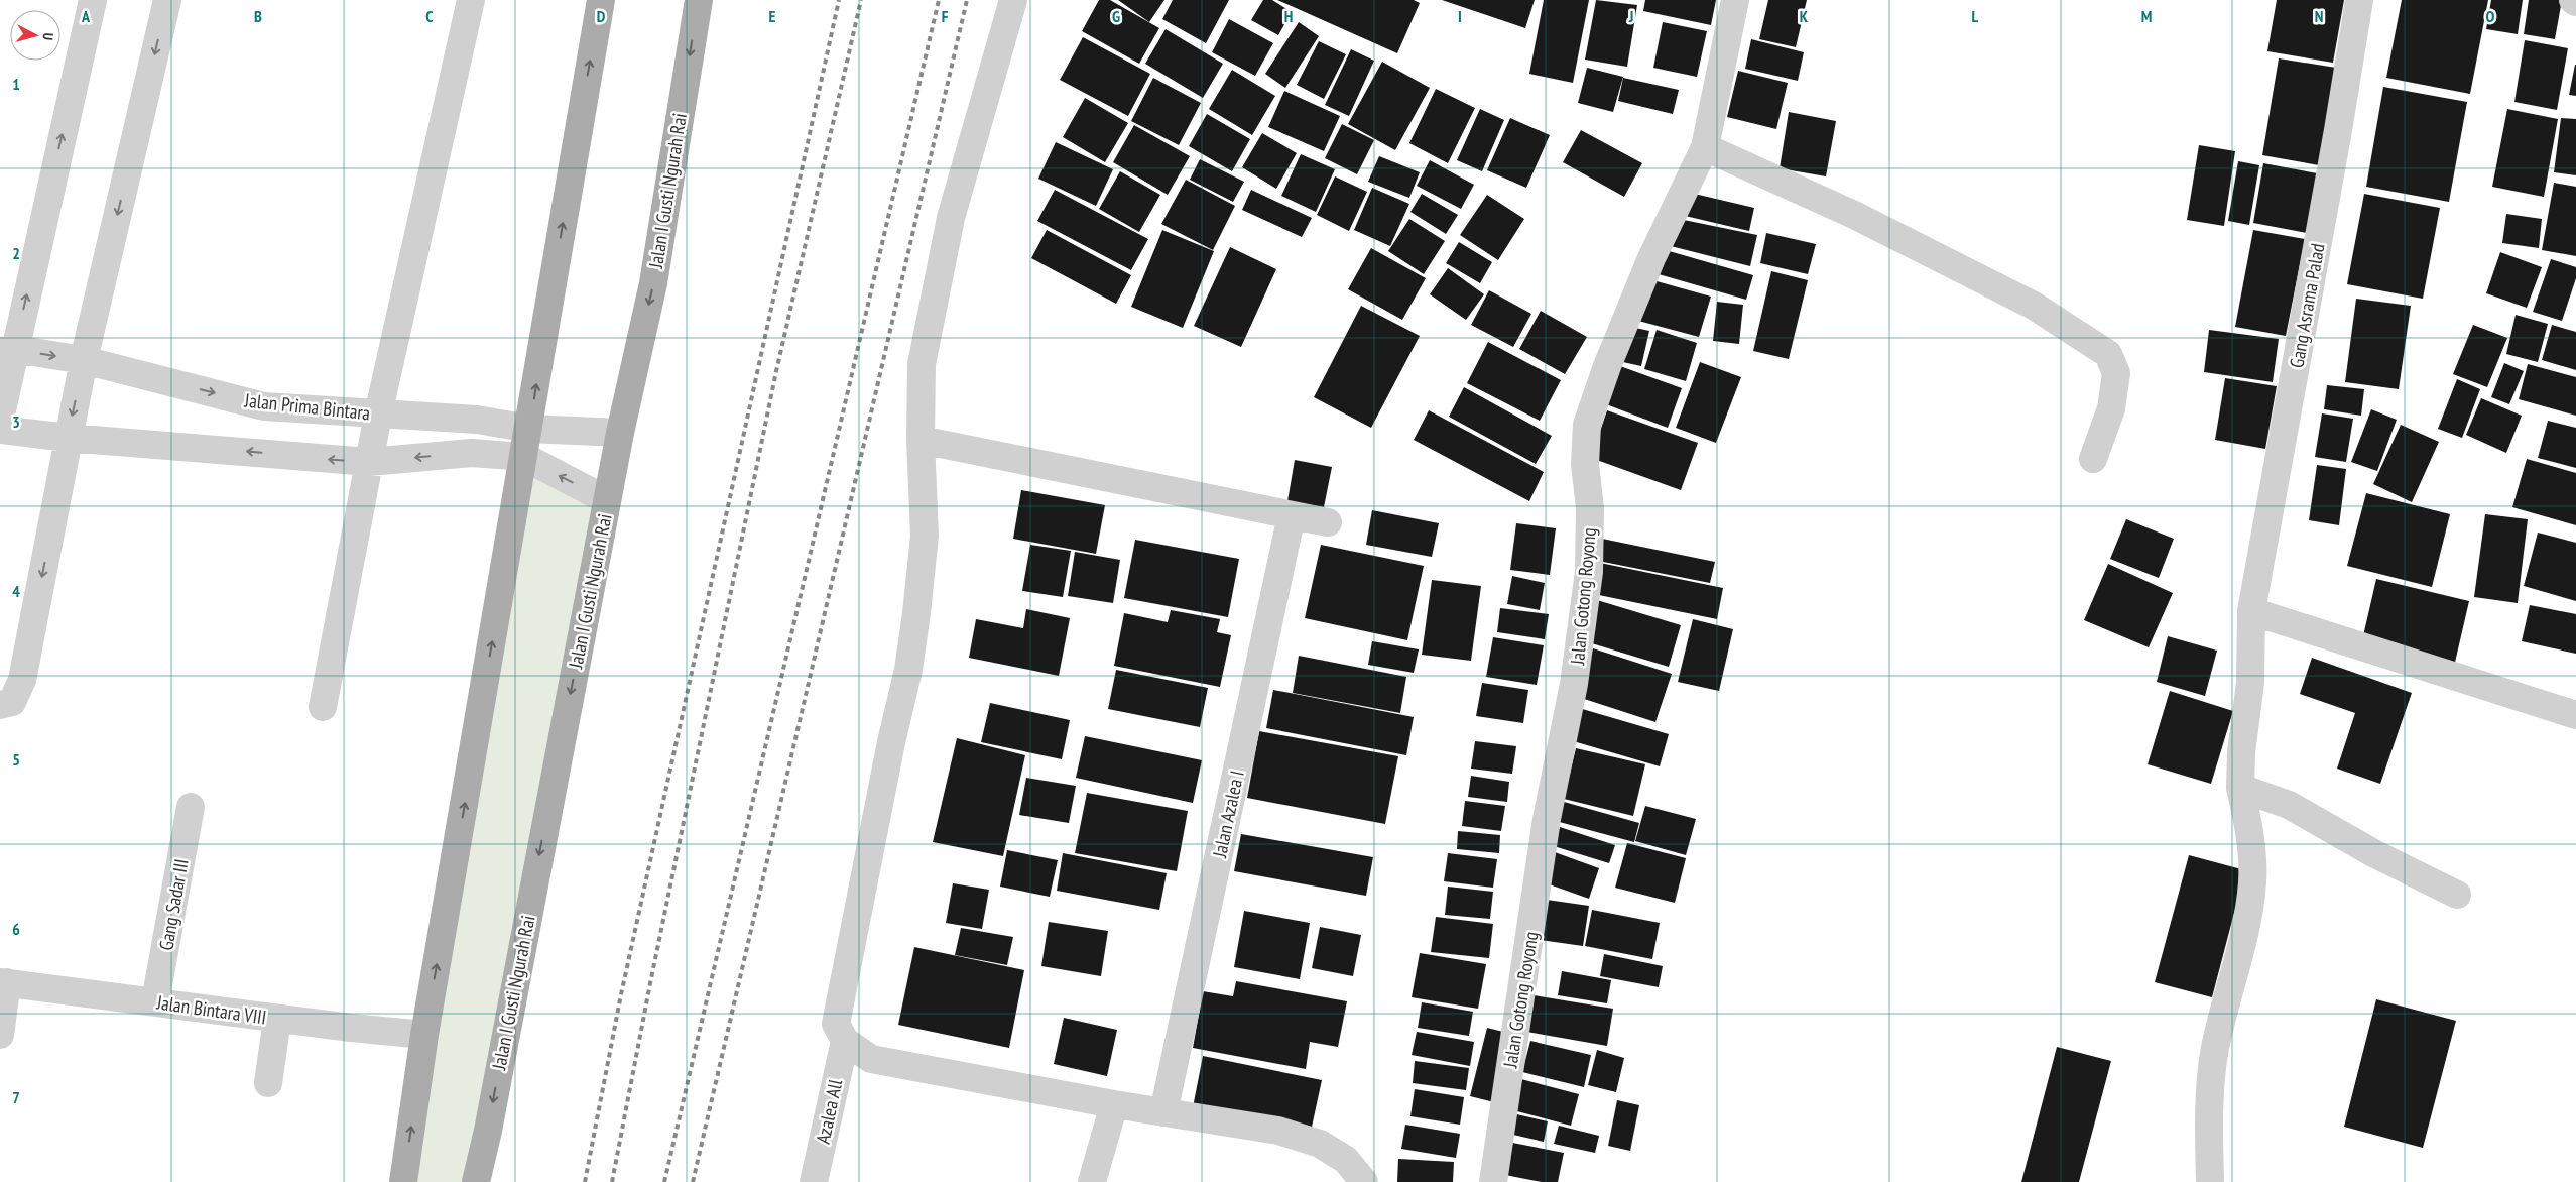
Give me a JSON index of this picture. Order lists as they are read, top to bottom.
{
  "streets": {
    "main road": ["Jalan I Gusti Ngurah Rai"],
    "street": [
      "Gang Asrama Palad",
      "Jalan Prima Bintara",
      "Jalan Gotong Royong",
      "Jalan Azalea I",
      "Gang Sadar III",
      "Jalan Bintara VIII",
      "Azalea All"
    ]
  },
  "crossings": [
    ["Jalan I Gusti Ngurah Rai", "Jalan Prima Bintara"],
    ["Gang Sadar III", "Jalan Bintara VIII"]
  ],
  "north": "right",
  "grid": {
    "columns": [
      "A",
      "B",
      "C",
      "D",
      "E",
      "F",
      "G",
      "H",
      "I",
      "J",
      "K",
      "L",
      "M",
      "N",
      "O"
    ],
    "rows": [
      "1",
      "2",
      "3",
      "4",
      "5",
      "6",
      "7"
    ]
  }
}
